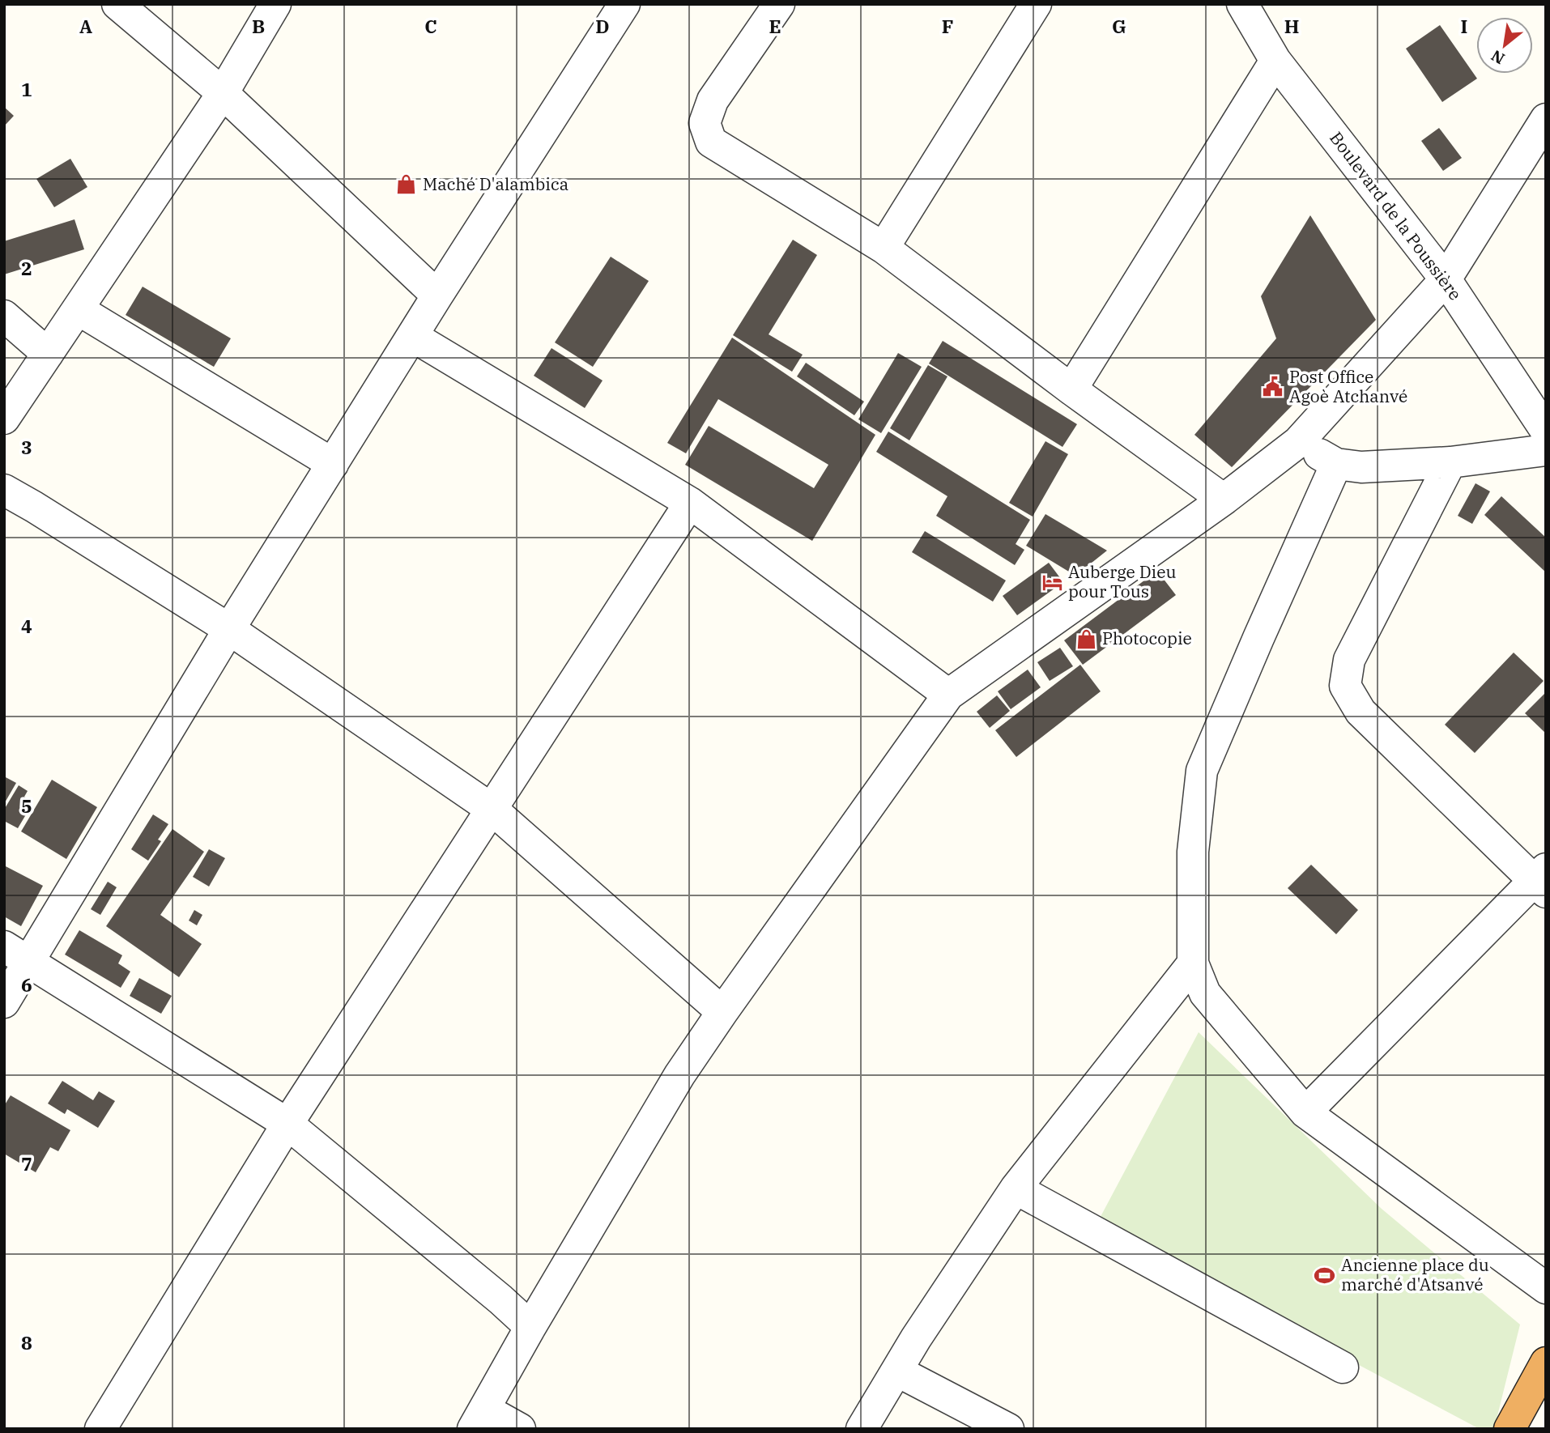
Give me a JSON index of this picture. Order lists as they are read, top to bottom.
{
  "streets": {
    "street": ["Boulevard de la Poussière"]
  },
  "places": {
    "shop": ["Maché D'alambica", "Photocopie"],
    "public building": ["Post Office Agoè Atchanvé"],
    "hotel": ["Auberge Dieu pour Tous"],
    "sports": ["Ancienne place du marché d'Atsanvé"]
  },
  "north": "bottom left",
  "grid": {
    "columns": [
      "A",
      "B",
      "C",
      "D",
      "E",
      "F",
      "G",
      "H",
      "I"
    ],
    "rows": [
      "1",
      "2",
      "3",
      "4",
      "5",
      "6",
      "7",
      "8"
    ]
  }
}
